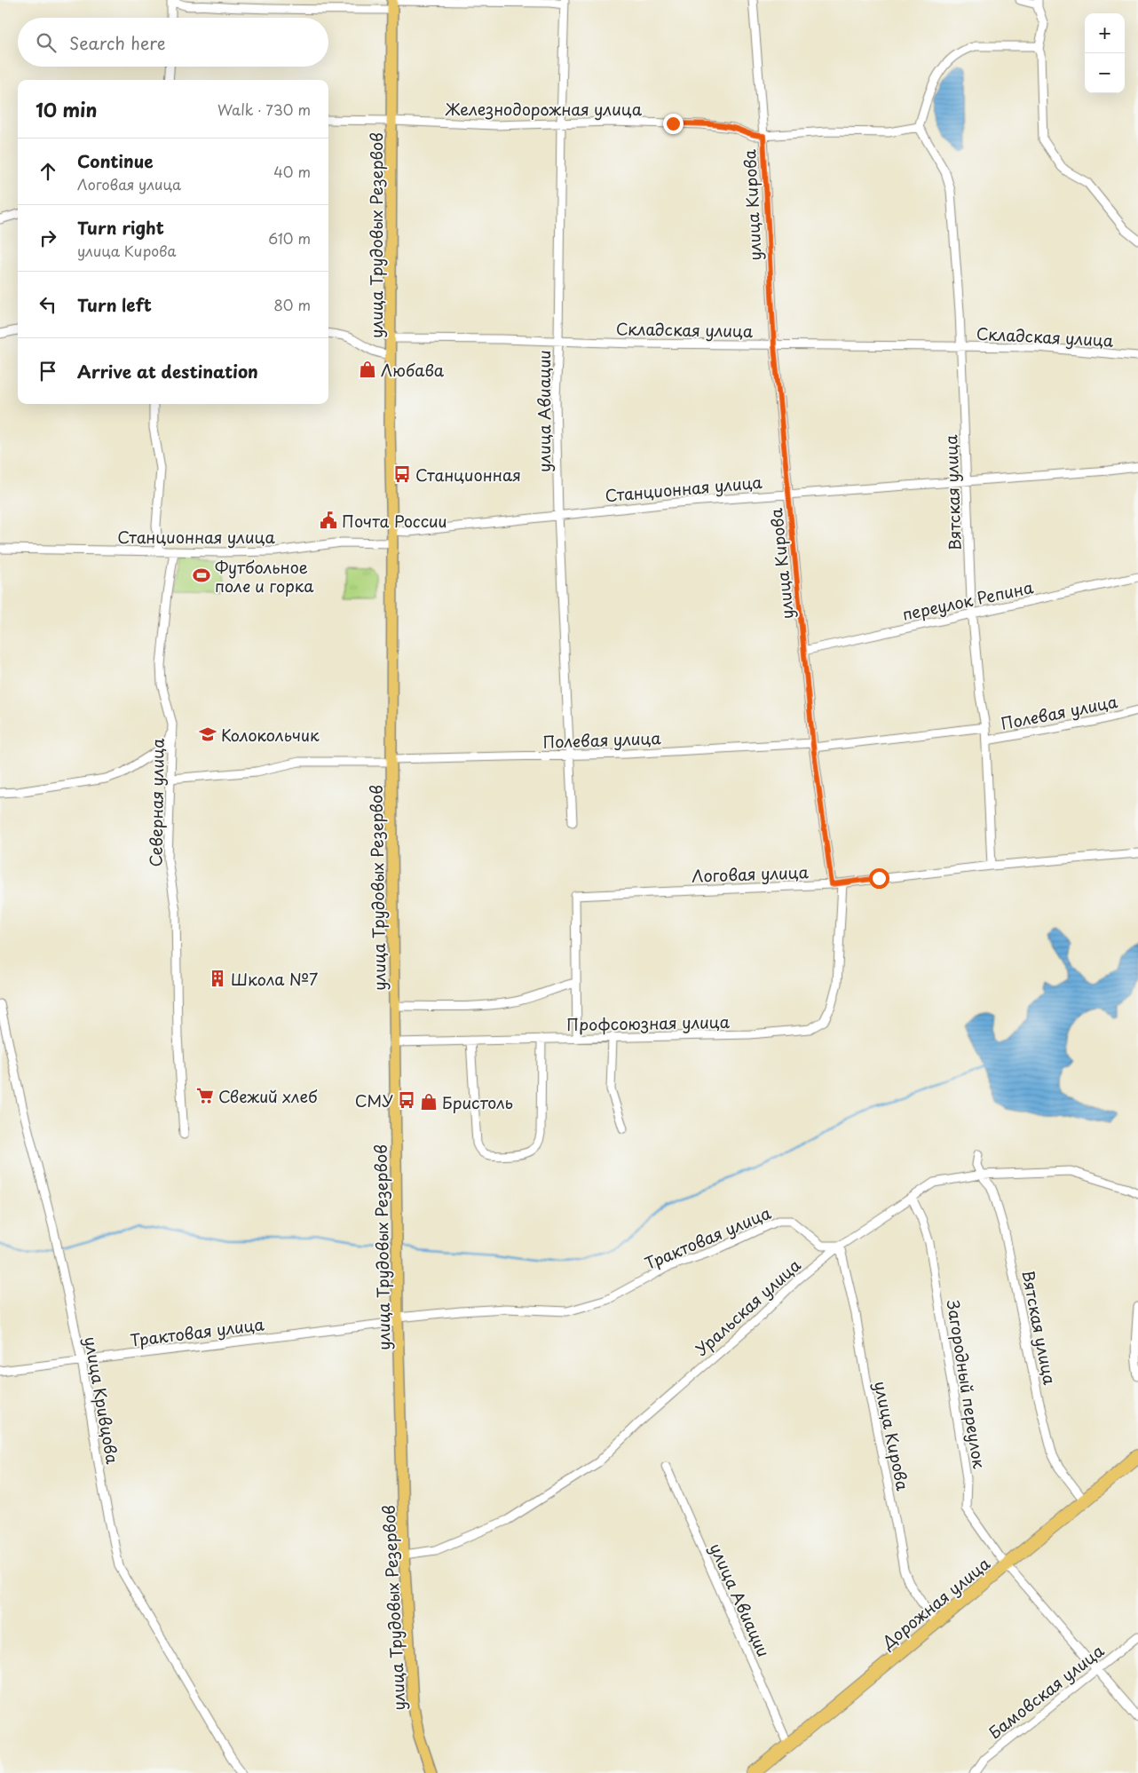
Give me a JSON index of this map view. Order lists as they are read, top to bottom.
{
  "streets": {
    "highway": ["Дорожная улица"],
    "main road": ["улица Трудовых Резервов"],
    "street": [
      "Железнодорожная улица",
      "улица Кирова",
      "Складская улица",
      "улица Авиации",
      "Станционная улица",
      "Вятская улица",
      "переулок Репина",
      "Полевая улица",
      "Северная улица",
      "Логовая улица",
      "Профсоюзная улица",
      "Трактовая улица",
      "Уральская улица",
      "Загородный переулок",
      "улица Кривцова",
      "Бамовская улица"
    ]
  },
  "crossings": [
    ["Железнодорожная улица", "улица Кирова"],
    ["Железнодорожная улица", "улица Трудовых Резервов"],
    ["Железнодорожная улица", "улица Авиации"],
    ["Железнодорожная улица", "Вятская улица"],
    ["улица Кирова", "Складская улица"],
    ["улица Кирова", "Станционная улица"],
    ["улица Кирова", "переулок Репина"],
    ["улица Кирова", "Полевая улица"],
    ["улица Кирова", "Логовая улица"],
    ["улица Кирова", "Трактовая улица"],
    ["улица Кирова", "Уральская улица"],
    ["улица Кирова", "Дорожная улица"],
    ["улица Трудовых Резервов", "Складская улица"],
    ["улица Трудовых Резервов", "Станционная улица"],
    ["улица Трудовых Резервов", "Полевая улица"],
    ["улица Трудовых Резервов", "Профсоюзная улица"],
    ["улица Трудовых Резервов", "Трактовая улица"],
    ["улица Трудовых Резервов", "Уральская улица"],
    ["Складская улица", "улица Авиации"],
    ["Складская улица", "Вятская улица"],
    ["улица Авиации", "Станционная улица"],
    ["улица Авиации", "Полевая улица"],
    ["улица Авиации", "Дорожная улица"],
    ["Станционная улица", "Вятская улица"],
    ["Станционная улица", "Северная улица"],
    ["Вятская улица", "переулок Репина"],
    ["Вятская улица", "Полевая улица"],
    ["Вятская улица", "Логовая улица"],
    ["Вятская улица", "Уральская улица"],
    ["Вятская улица", "Дорожная улица"],
    ["Полевая улица", "Северная улица"],
    ["Логовая улица", "Профсоюзная улица"],
    ["Трактовая улица", "Уральская улица"],
    ["Трактовая улица", "улица Кривцова"],
    ["Уральская улица", "Загородный переулок"],
    ["Загородный переулок", "Дорожная улица"],
    ["Загородный переулок", "Бамовская улица"]
  ],
  "places": {
    "shop": ["Любава", "Бристоль"],
    "bus stop": ["Станционная", "СМУ"],
    "public building": ["Почта России"],
    "sports": ["Футбольное поле и горка"],
    "school or university": ["Колокольчик"],
    "building": ["Школа №7"],
    "supermarket": ["Свежий хлеб"]
  },
  "page": {
    "map_buttons": ["+", "−"],
    "search": "Search here",
    "heading": ["10 min", "Walk · 730 m"],
    "list": [
      ["Continue", "Логовая улица", "40 m"],
      ["Turn right", "улица Кирова", "610 m"],
      ["Turn left", "80 m"],
      "Arrive at destination"
    ]
  }
}
